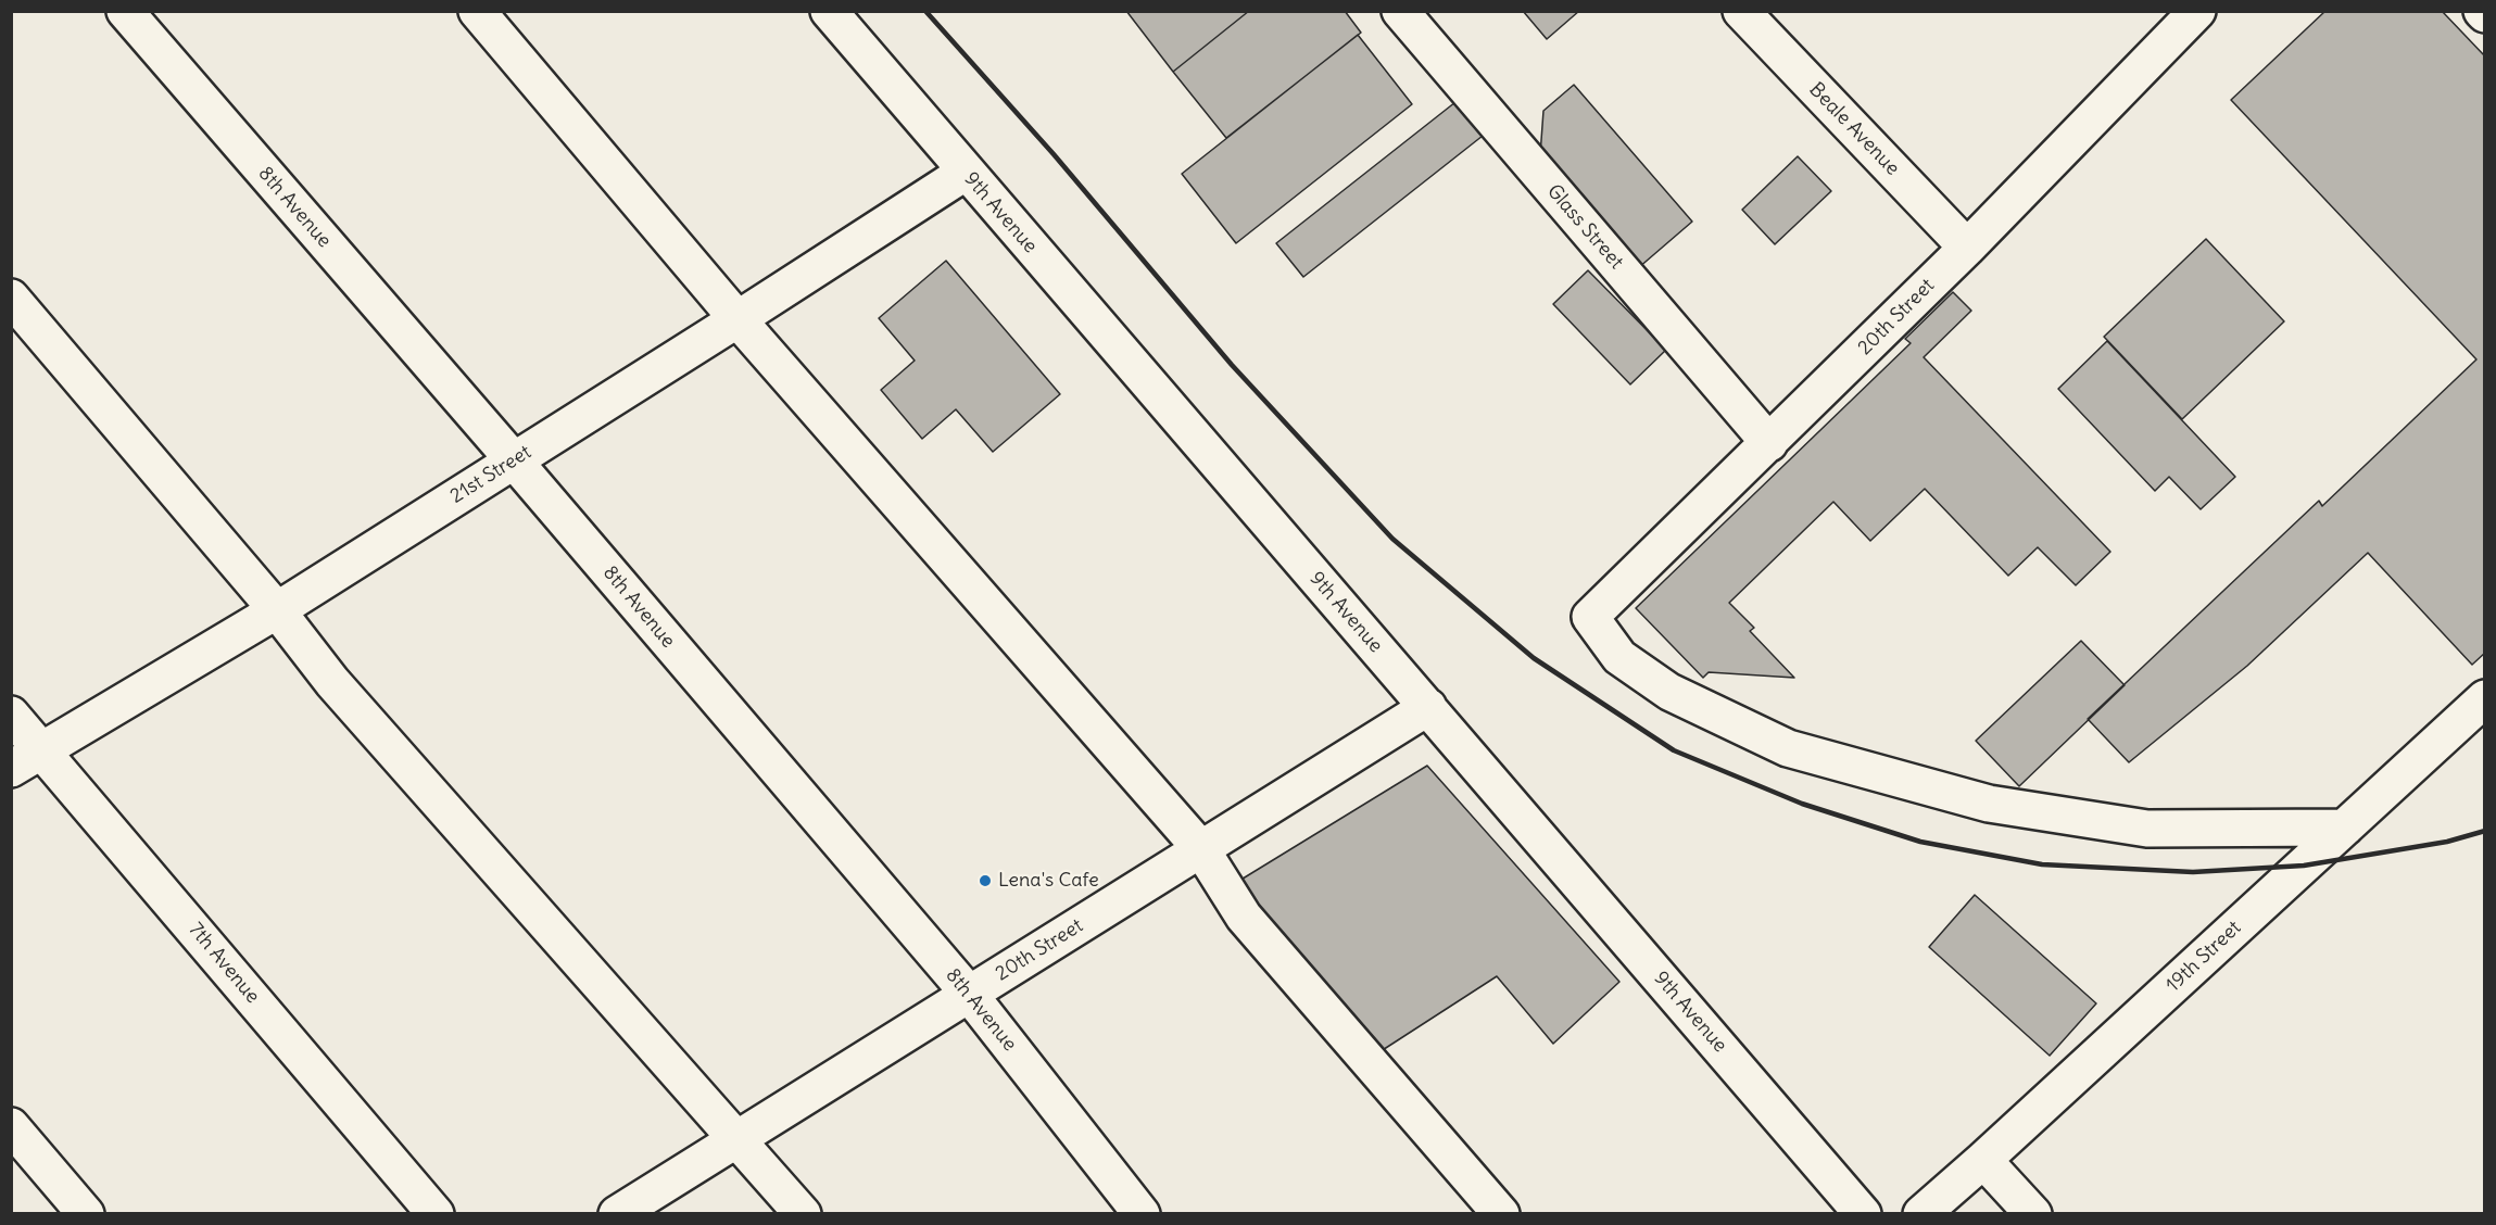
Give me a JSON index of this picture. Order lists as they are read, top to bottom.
{
  "streets": {
    "street": [
      "Beale Avenue",
      "8th Avenue",
      "9th Avenue",
      "Glass Street",
      "20th Street",
      "21st Street",
      "19th Street",
      "7th Avenue"
    ]
  },
  "crossings": [
    ["Beale Avenue", "20th Street"],
    ["8th Avenue", "20th Street"],
    ["8th Avenue", "21st Street"],
    ["9th Avenue", "20th Street"],
    ["9th Avenue", "21st Street"],
    ["Glass Street", "20th Street"],
    ["20th Street", "19th Street"],
    ["21st Street", "7th Avenue"]
  ],
  "places": ["Lena's Cafe"]
}
